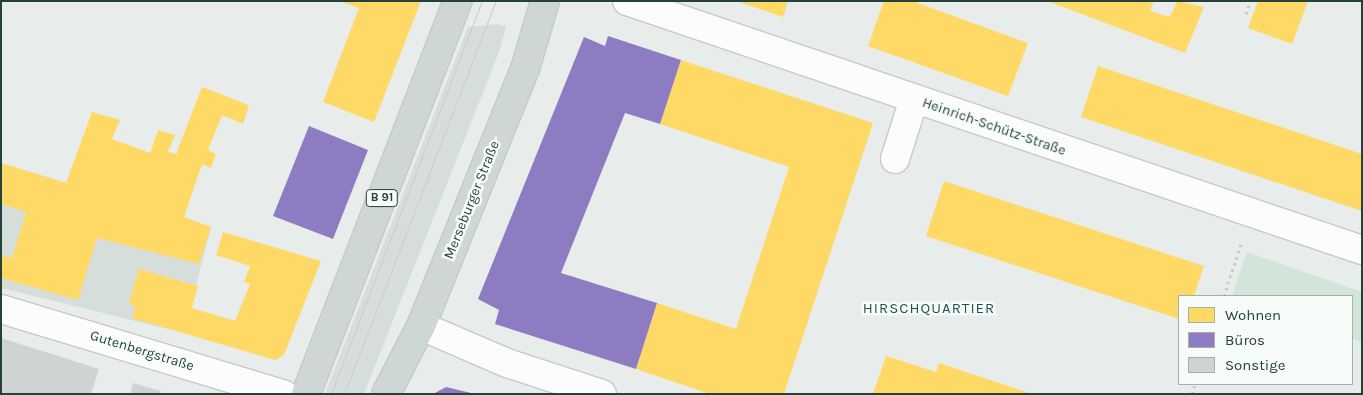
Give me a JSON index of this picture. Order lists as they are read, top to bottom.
{
  "streets": {
    "main road": ["B 91", "Merseburger Straße"],
    "street": ["Heinrich-Schütz-Straße", "Gutenbergstraße"]
  },
  "districts": ["HIRSCHQUARTIER"],
  "legend": ["Wohnen", "Büros", "Sonstige"]
}
